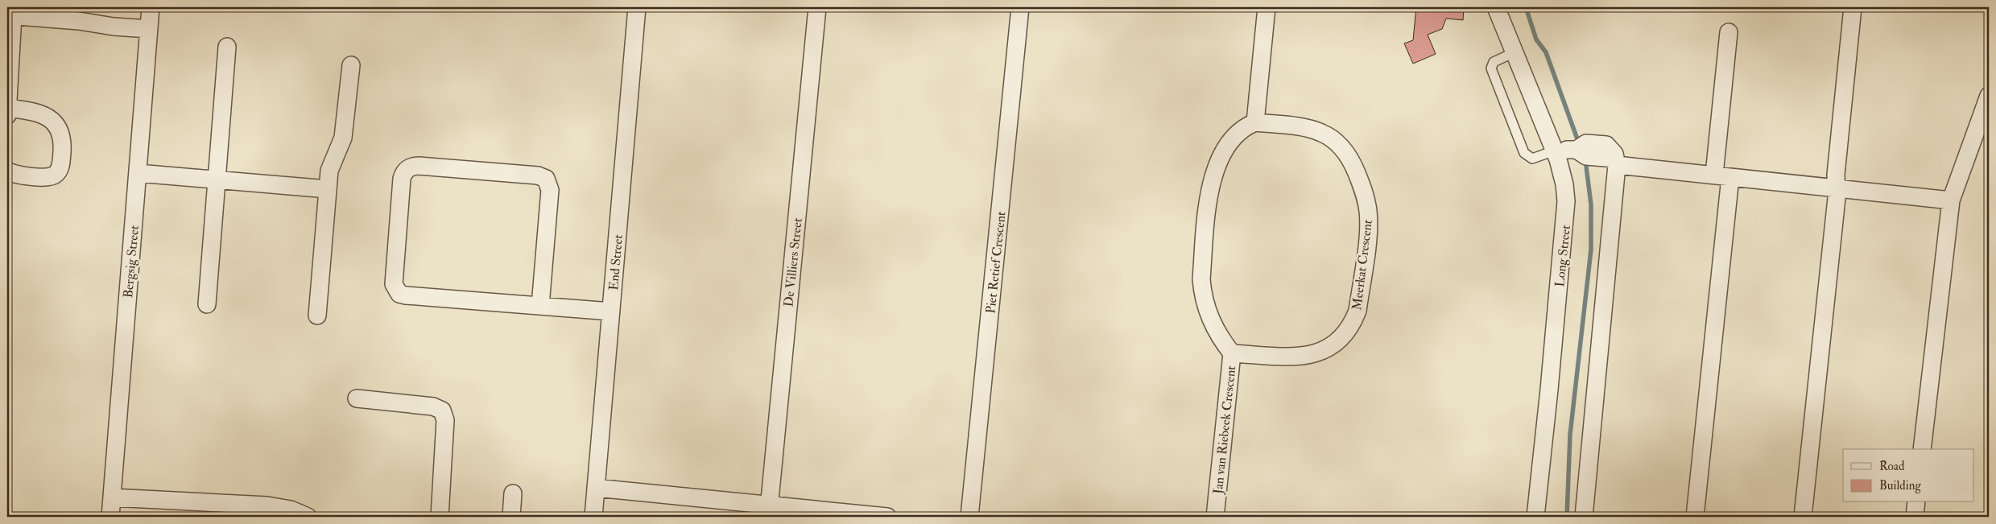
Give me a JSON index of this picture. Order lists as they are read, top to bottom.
{
  "streets": {
    "street": [
      "Long Street",
      "Bergsig Street",
      "End Street",
      "De Villiers Street",
      "Piet Retief Crescent",
      "Meerkat Crescent",
      "Jan van Riebeek Crescent"
    ]
  },
  "crossings": [
    ["Meerkat Crescent", "Jan van Riebeek Crescent"]
  ],
  "legend": ["Road", "Building"]
}
